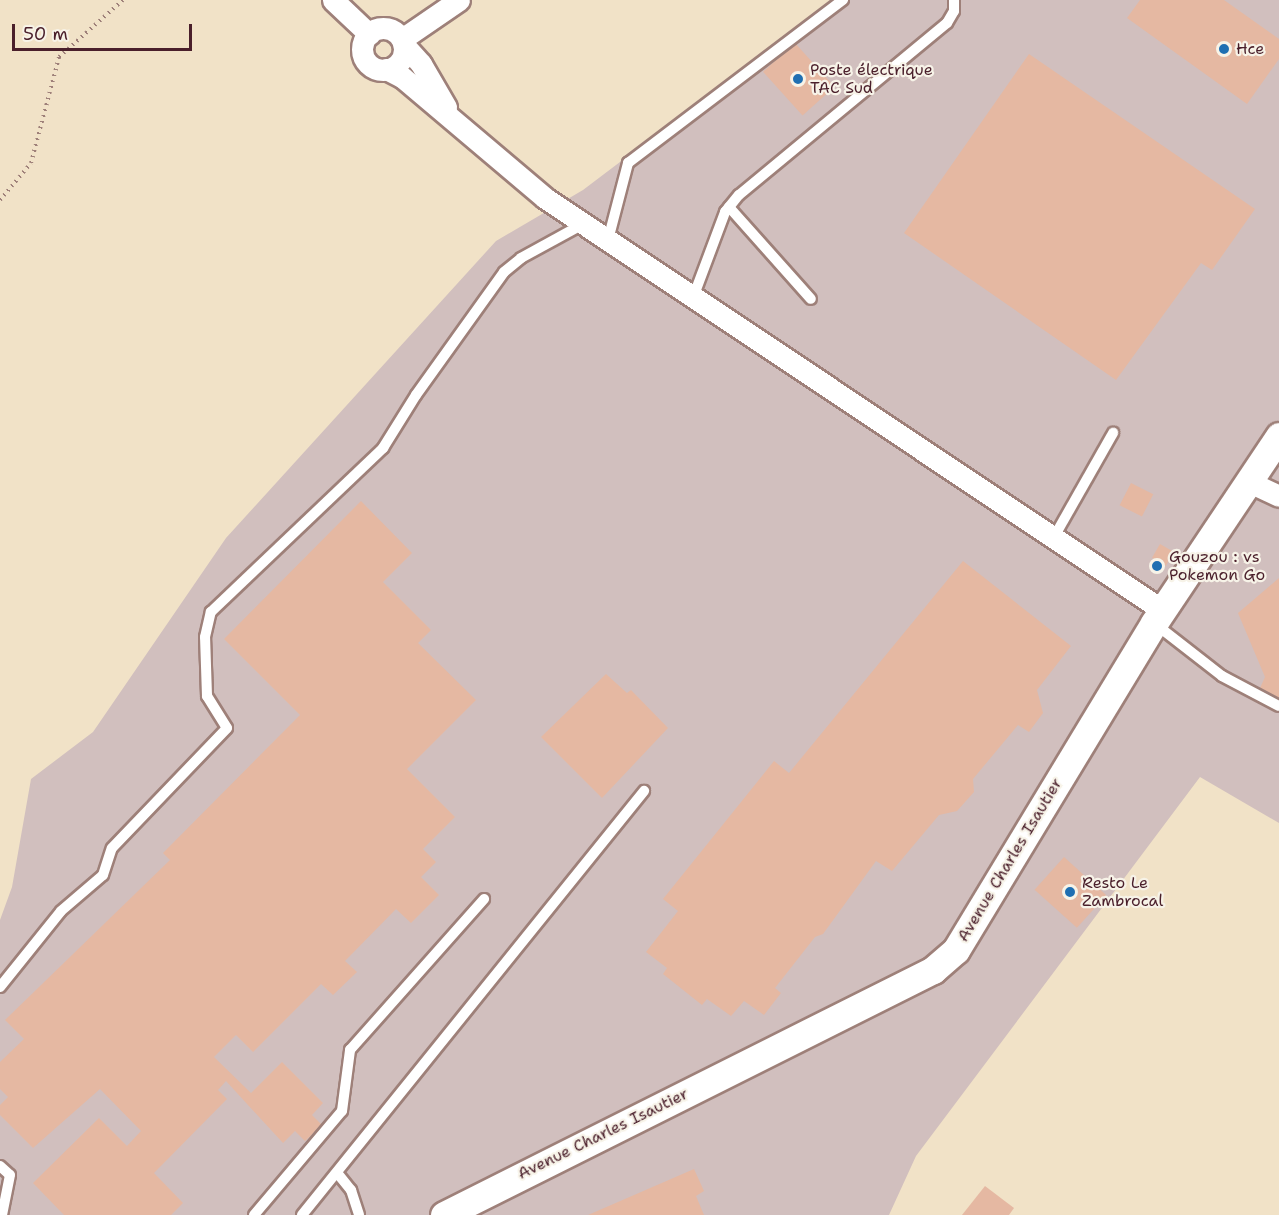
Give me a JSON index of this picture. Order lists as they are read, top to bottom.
{
  "streets": {
    "street": ["Avenue Charles Isautier"]
  },
  "places": [
    "Hce",
    "Poste électrique TAC Sud",
    "Gouzou : vs Pokemon Go",
    "Resto Le Zambrocal"
  ],
  "scale_bar": "50 m"
}
